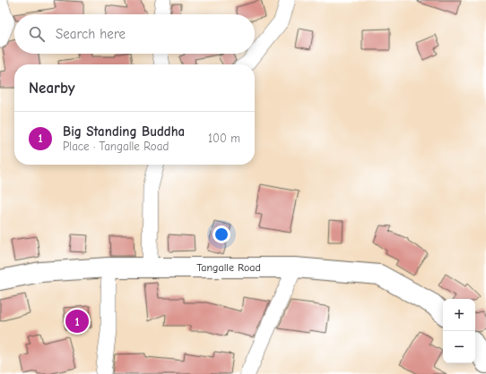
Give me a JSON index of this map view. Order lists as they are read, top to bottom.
{
  "streets": {
    "highway": ["Tangalle Road"]
  },
  "page": {
    "search": "Search here",
    "heading": "Nearby",
    "list": [
      {
        "mark": "1",
        "name": "Big Standing Buddha",
        "note": "Place · Tangalle Road",
        "value": "100 m"
      }
    ],
    "map_buttons": ["+", "−"],
    "pins": "1"
  }
}
